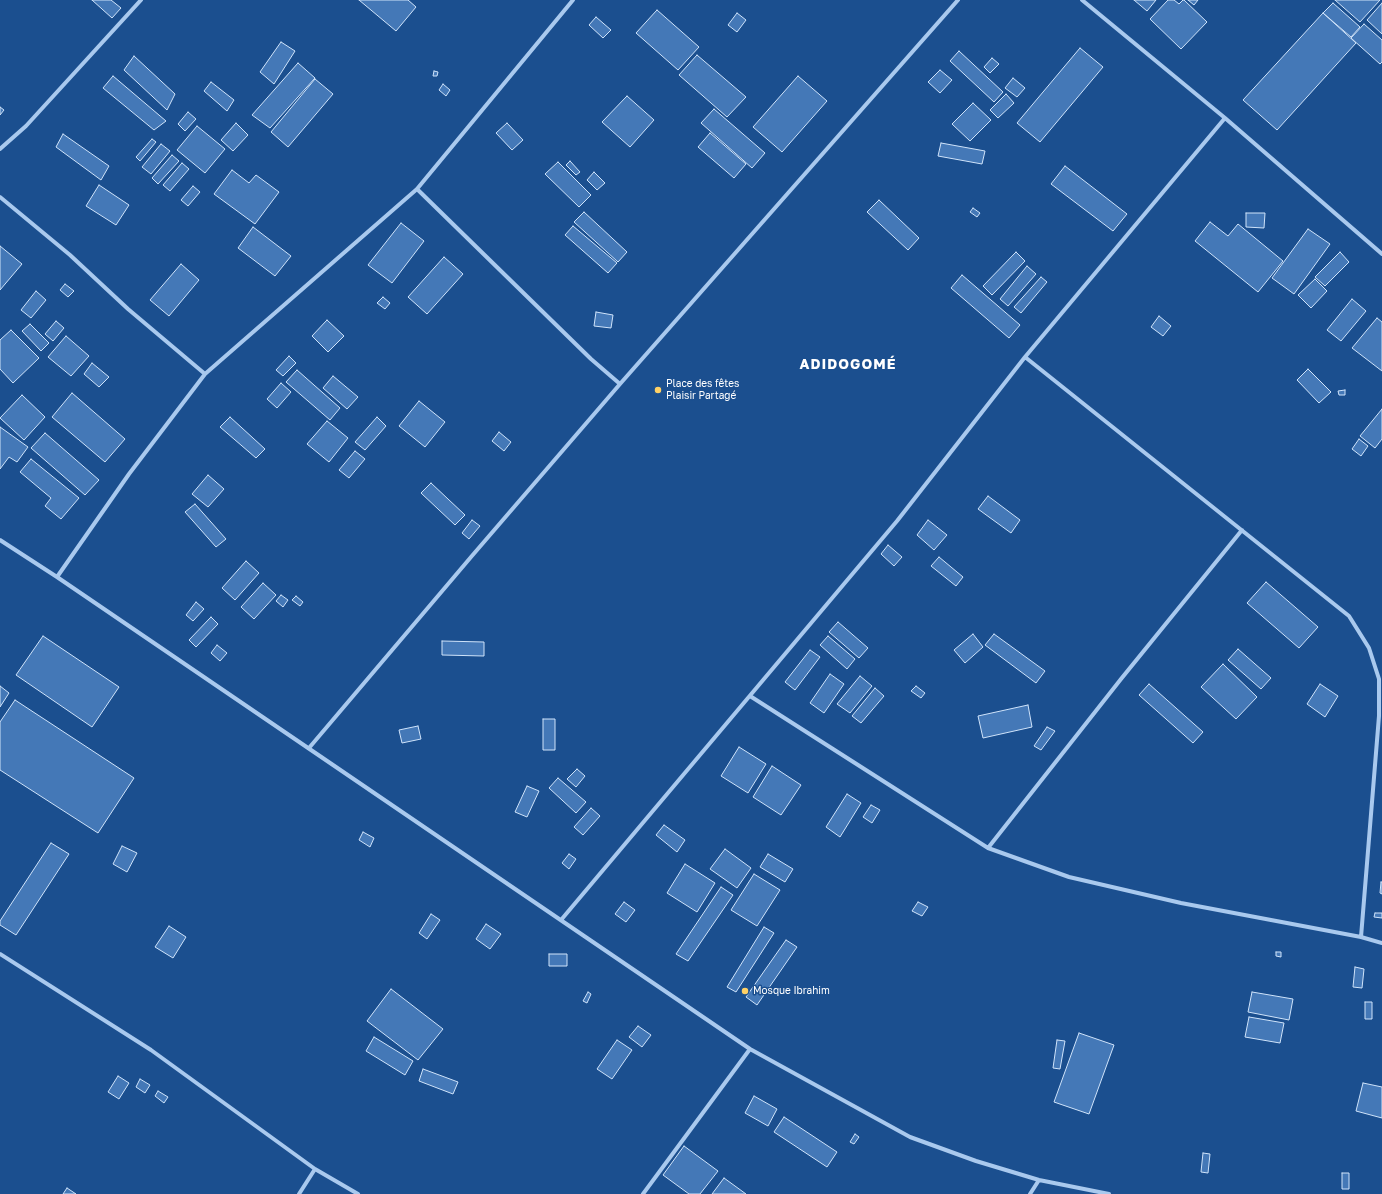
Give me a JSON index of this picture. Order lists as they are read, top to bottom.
{
  "districts": ["ADIDOGOMÉ"],
  "places": ["Place des fêtes Plaisir Partagé", "Mosque Ibrahim"]
}
